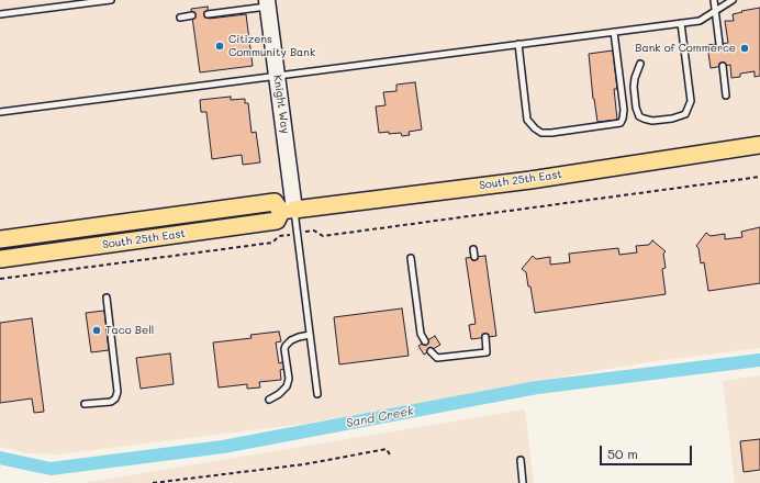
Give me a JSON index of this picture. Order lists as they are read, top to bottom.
{
  "streets": {
    "main road": ["South 25th East"],
    "street": ["Knight Way"]
  },
  "crossings": [
    ["Knight Way", "South 25th East"]
  ],
  "water": ["Sand Creek"],
  "places": ["Citizens Community Bank", "Bank of Commerce", "Taco Bell"],
  "scale_bar": "50 m"
}
